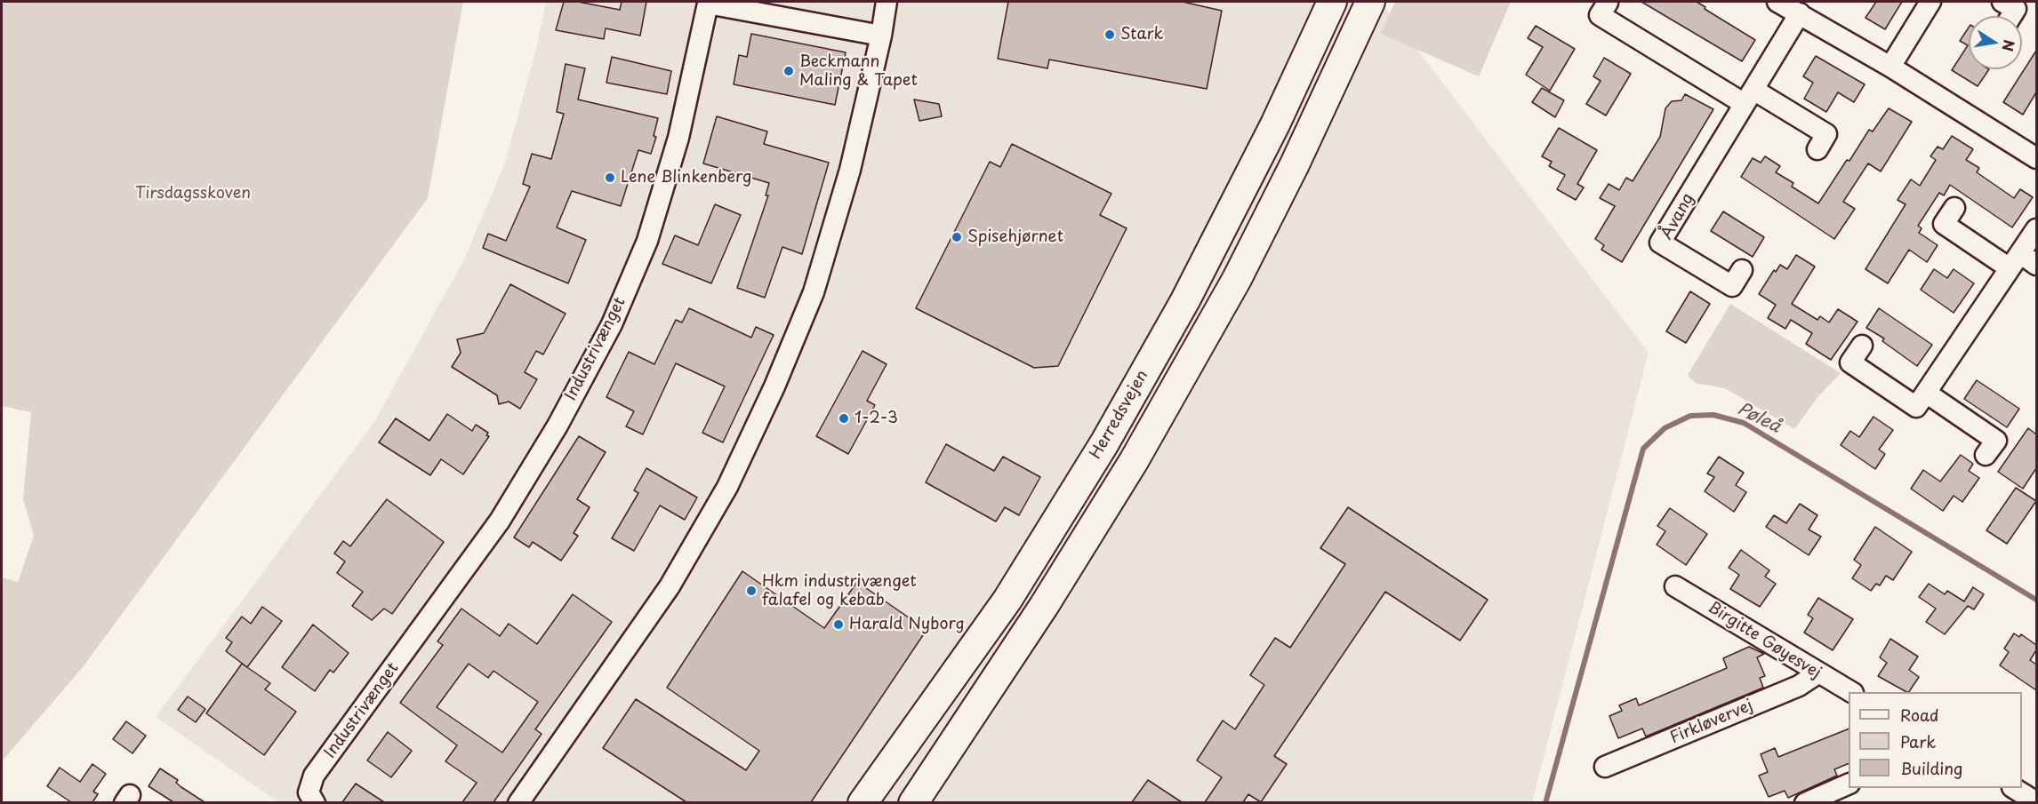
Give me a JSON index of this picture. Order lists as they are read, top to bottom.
{
  "streets": {
    "street": [
      "Åvang",
      "Industrivænget",
      "Herredsvejen",
      "Birgitte Gøyesvej",
      "Firkløvervej"
    ]
  },
  "crossings": [
    ["Birgitte Gøyesvej", "Firkløvervej"]
  ],
  "water": ["Pøleå"],
  "parks": ["Tirsdagsskoven"],
  "places": [
    "Stark",
    "Beckmann Maling & Tapet",
    "Lene Blinkenberg",
    "Spisehjørnet",
    "1-2-3",
    "Hkm industrivænget falafel og kebab",
    "Harald Nyborg"
  ],
  "legend": ["Road", "Park", "Building"],
  "north": "right"
}
